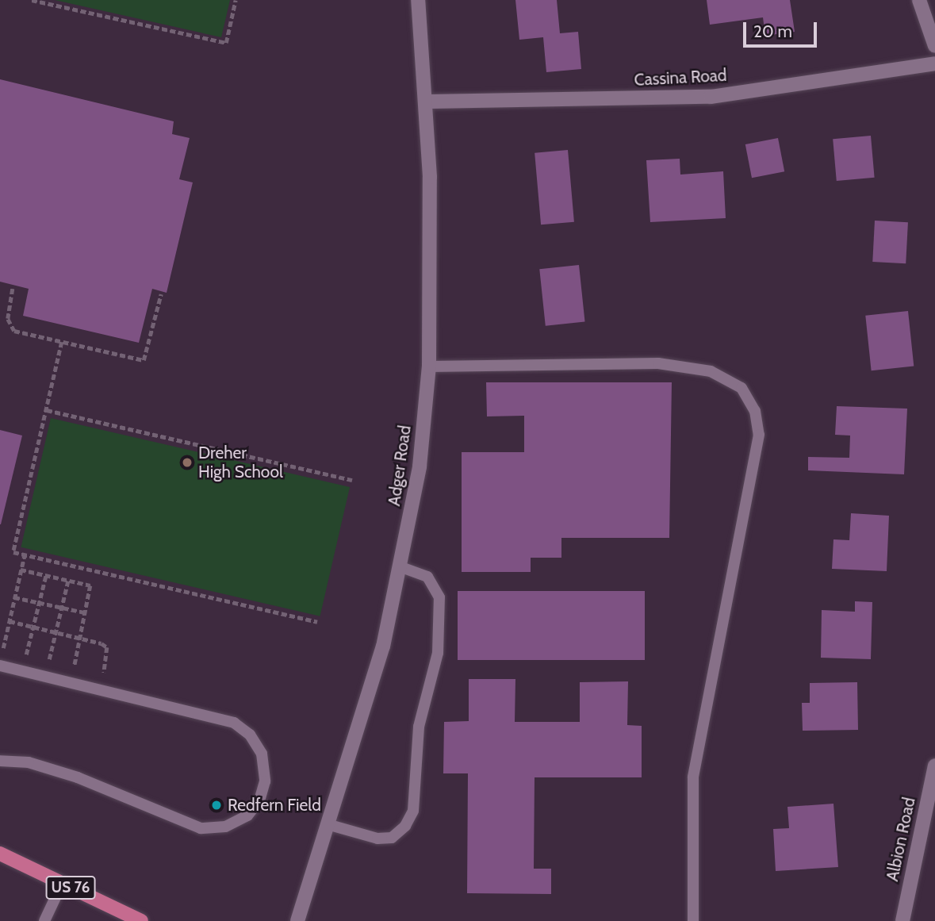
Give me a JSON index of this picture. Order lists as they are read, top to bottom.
{
  "streets": {
    "main road": ["US 76"],
    "street": ["Cassina Road", "Adger Road", "Albion Road"]
  },
  "crossings": [
    ["Cassina Road", "Adger Road"]
  ],
  "places": ["Dreher High School", "Redfern Field"],
  "scale_bar": "20 m"
}
